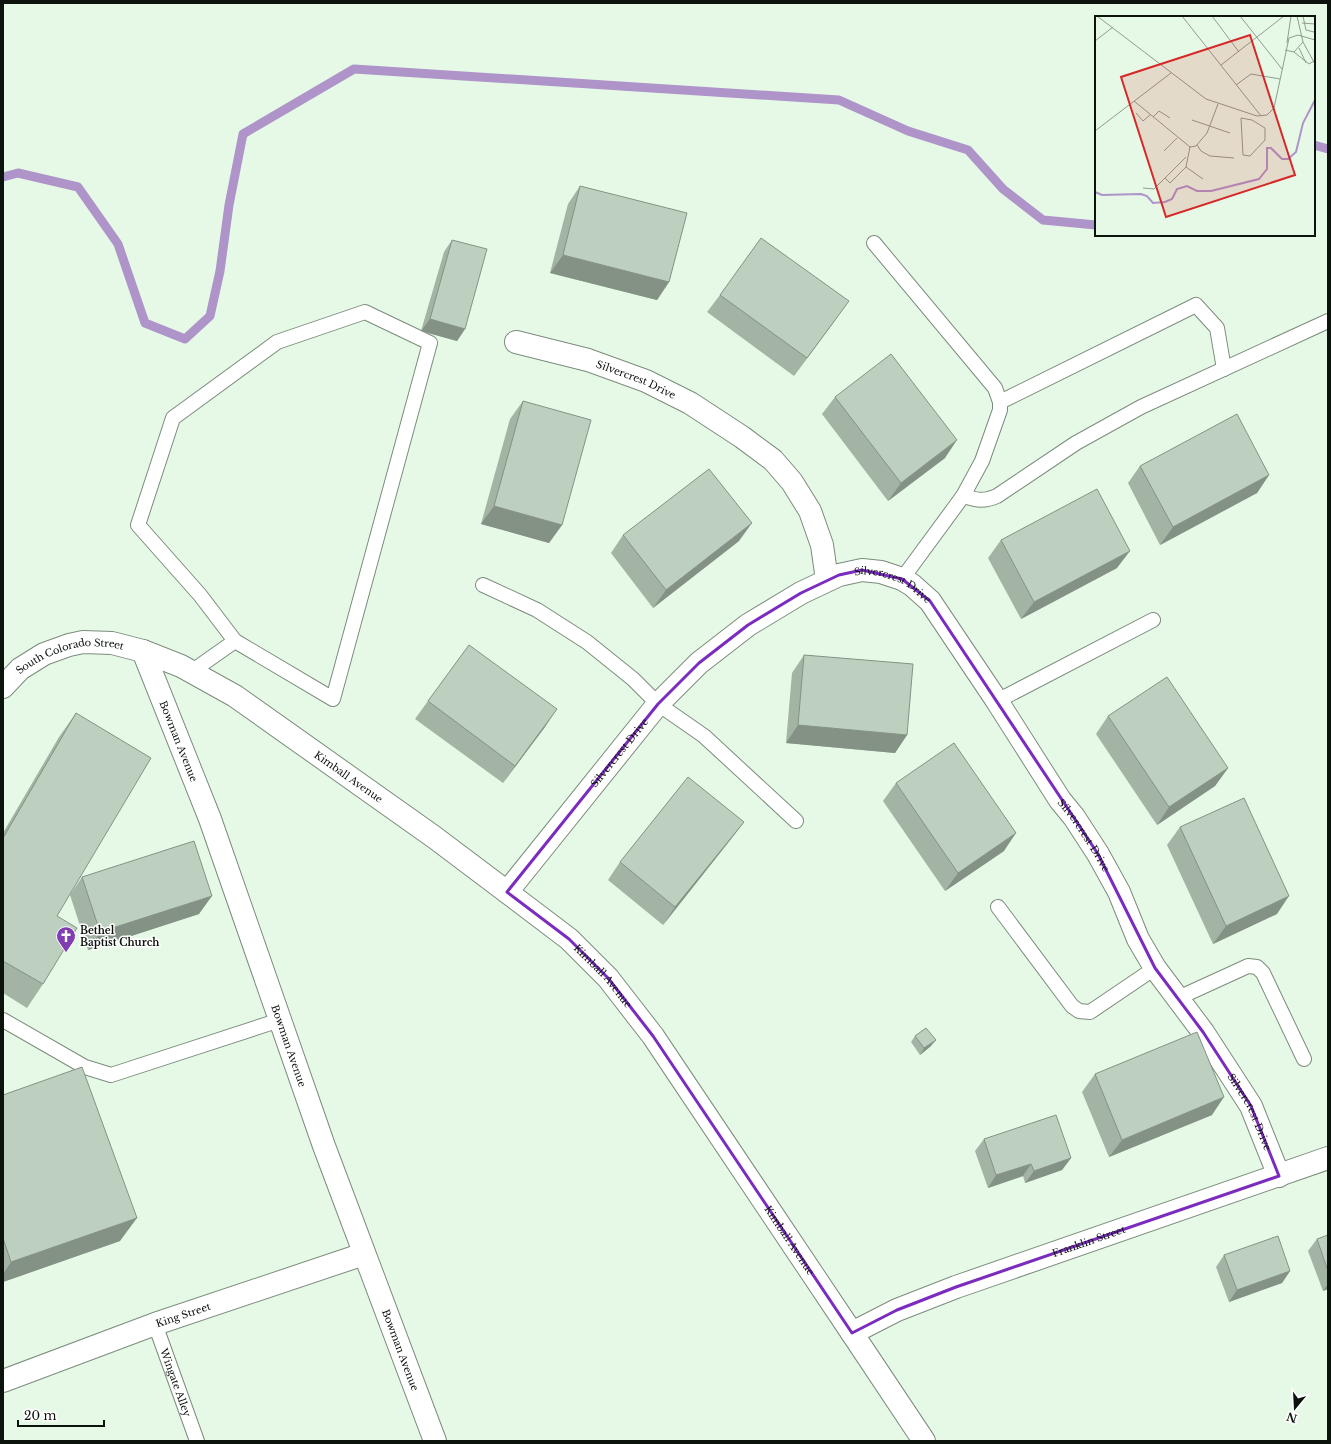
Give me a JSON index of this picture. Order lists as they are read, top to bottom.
{
  "streets": {
    "street": [
      "Silvercrest Drive",
      "South Colorado Street",
      "Bowman Avenue",
      "Kimball Avenue",
      "Franklin Street",
      "King Street"
    ],
    "lane": ["Wingate Alley"]
  },
  "crossings": [
    ["Silvercrest Drive", "Kimball Avenue"],
    ["Silvercrest Drive", "Franklin Street"],
    ["South Colorado Street", "Bowman Avenue"],
    ["South Colorado Street", "Kimball Avenue"],
    ["Bowman Avenue", "Kimball Avenue"],
    ["Bowman Avenue", "King Street"],
    ["Kimball Avenue", "Franklin Street"],
    ["King Street", "Wingate Alley"]
  ],
  "places": {
    "church": ["Bethel Baptist Church"]
  },
  "scale_bar": "20 m",
  "north": "bottom"
}
